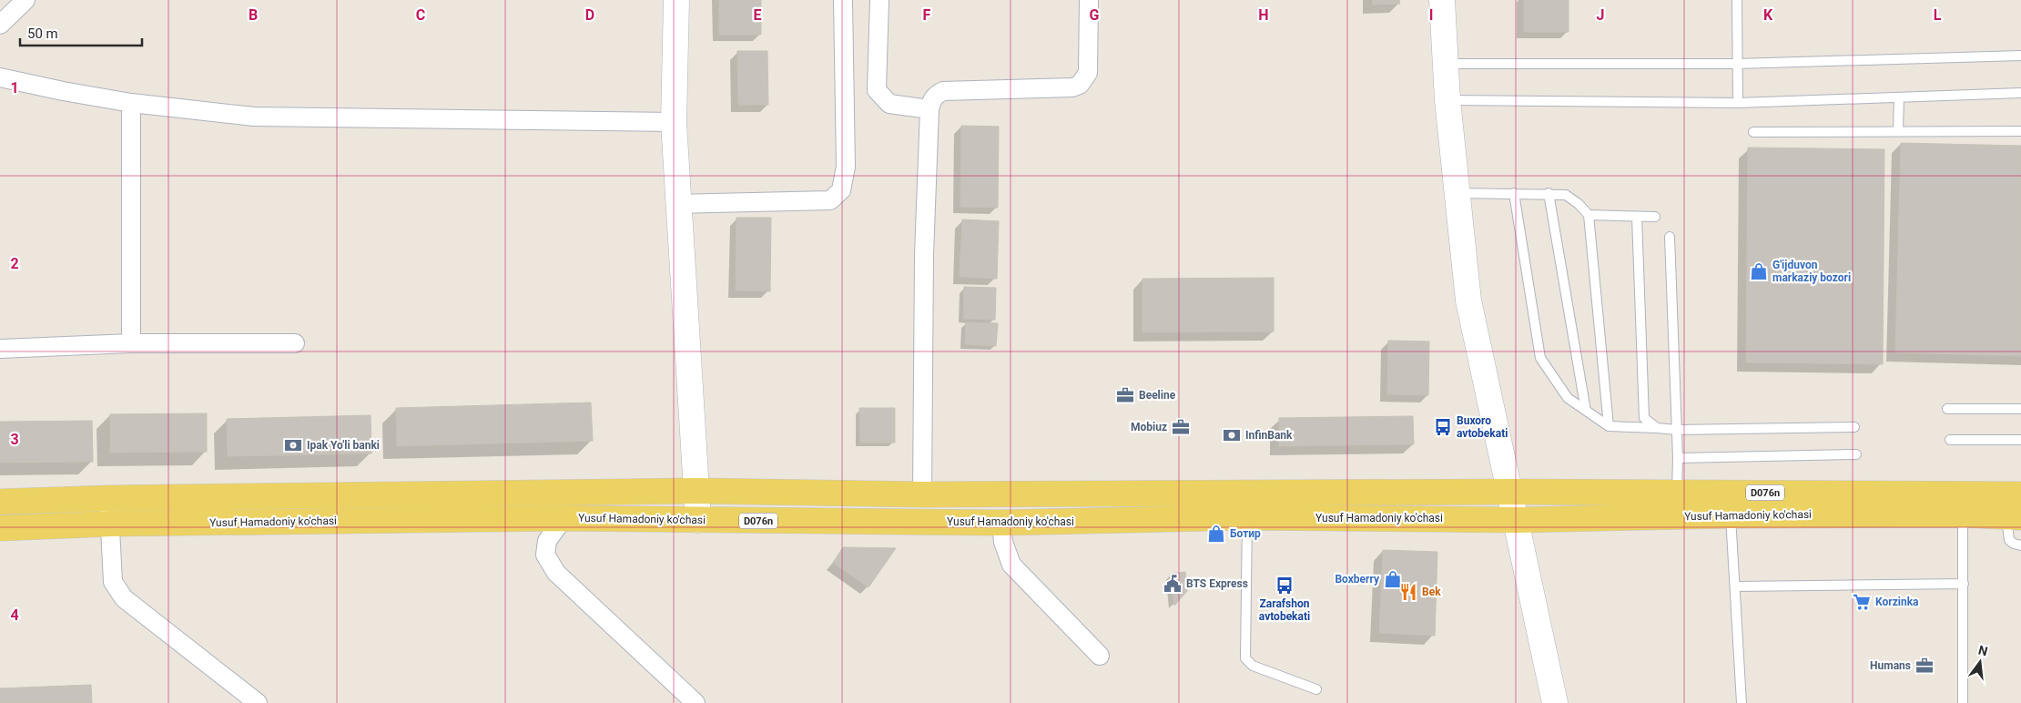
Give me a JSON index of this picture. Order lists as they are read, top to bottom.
{
  "streets": {
    "main road": ["D076n", "Yusuf Hamadoniy ko'chasi"]
  },
  "places": {
    "shop": ["G'ijduvon markaziy bozori", "Ботир", "Boxberry"],
    "office": ["Beeline", "Mobiuz", "Humans"],
    "bus stop": ["Buxoro avtobekati", "Zarafshon avtobekati"],
    "bank": ["InfinBank", "Ipak Yo'li banki"],
    "public building": ["BTS Express"],
    "restaurant": ["Bek"],
    "supermarket": ["Korzinka"]
  },
  "scale_bar": "50 m",
  "north": "top",
  "grid": {
    "columns": [
      "B",
      "C",
      "D",
      "E",
      "F",
      "G",
      "H",
      "I",
      "J",
      "K",
      "L"
    ],
    "rows": [
      "1",
      "2",
      "3",
      "4"
    ]
  }
}
